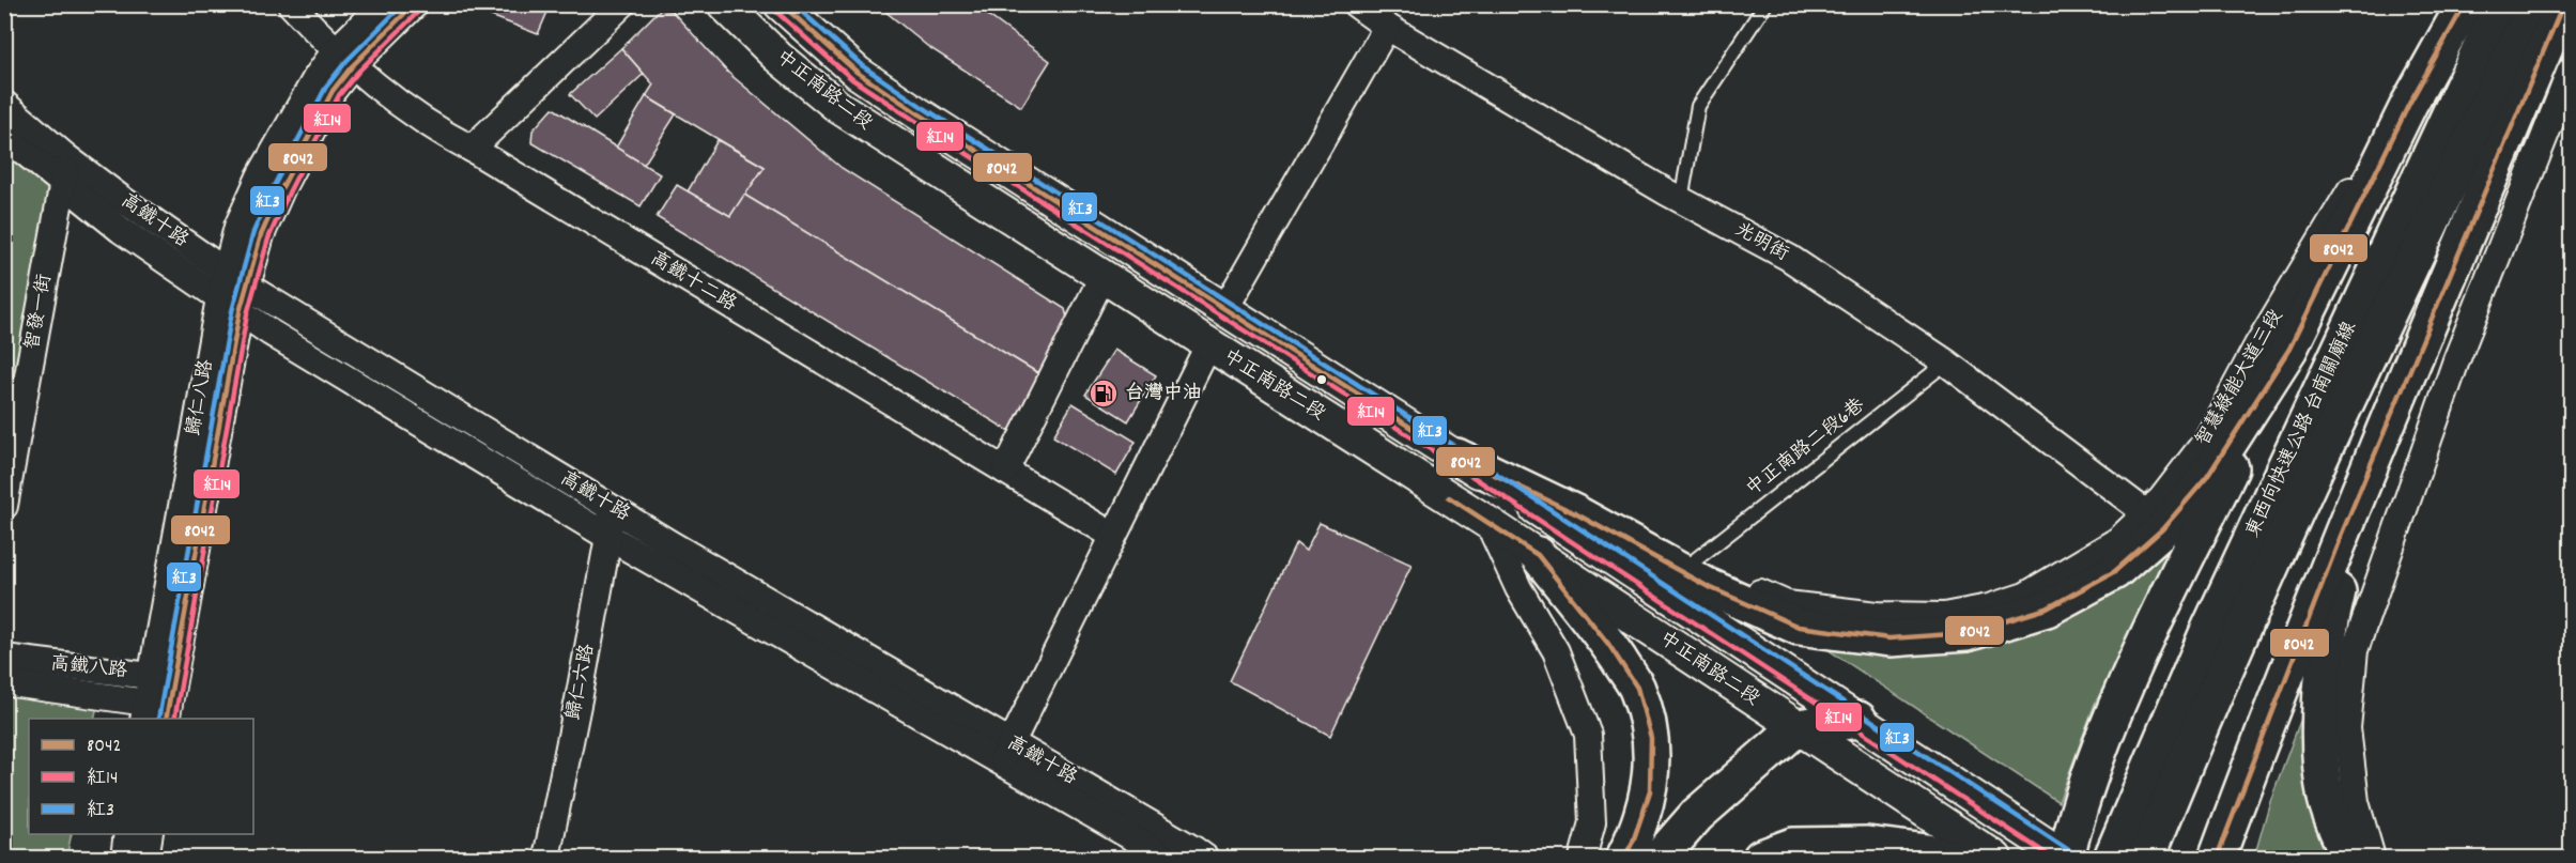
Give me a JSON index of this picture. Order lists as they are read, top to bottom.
{
  "streets": {
    "highway": ["東西向快速公路 台南關廟線"],
    "street": [
      "中正南路二段",
      "高鐵十路",
      "光明街",
      "高鐵十二路",
      "智發一街",
      "智慧綠能大道三段",
      "歸仁八路",
      "高鐵八路",
      "歸仁六路"
    ],
    "lane": ["中正南路二段6巷"]
  },
  "crossings": [
    ["高鐵十路", "智發一街"],
    ["高鐵十路", "歸仁八路"],
    ["高鐵十路", "歸仁六路"],
    ["光明街", "智慧綠能大道三段"],
    ["光明街", "中正南路二段6巷"],
    ["高鐵十二路", "歸仁八路"],
    ["智慧綠能大道三段", "中正南路二段6巷"],
    ["歸仁八路", "高鐵八路"]
  ],
  "places": {
    "fuel station": ["台灣中油"]
  },
  "lines": ["transit line 8042", "transit line 紅3", "transit line 紅14"],
  "legend": ["8042", "紅14", "紅3"]
}
